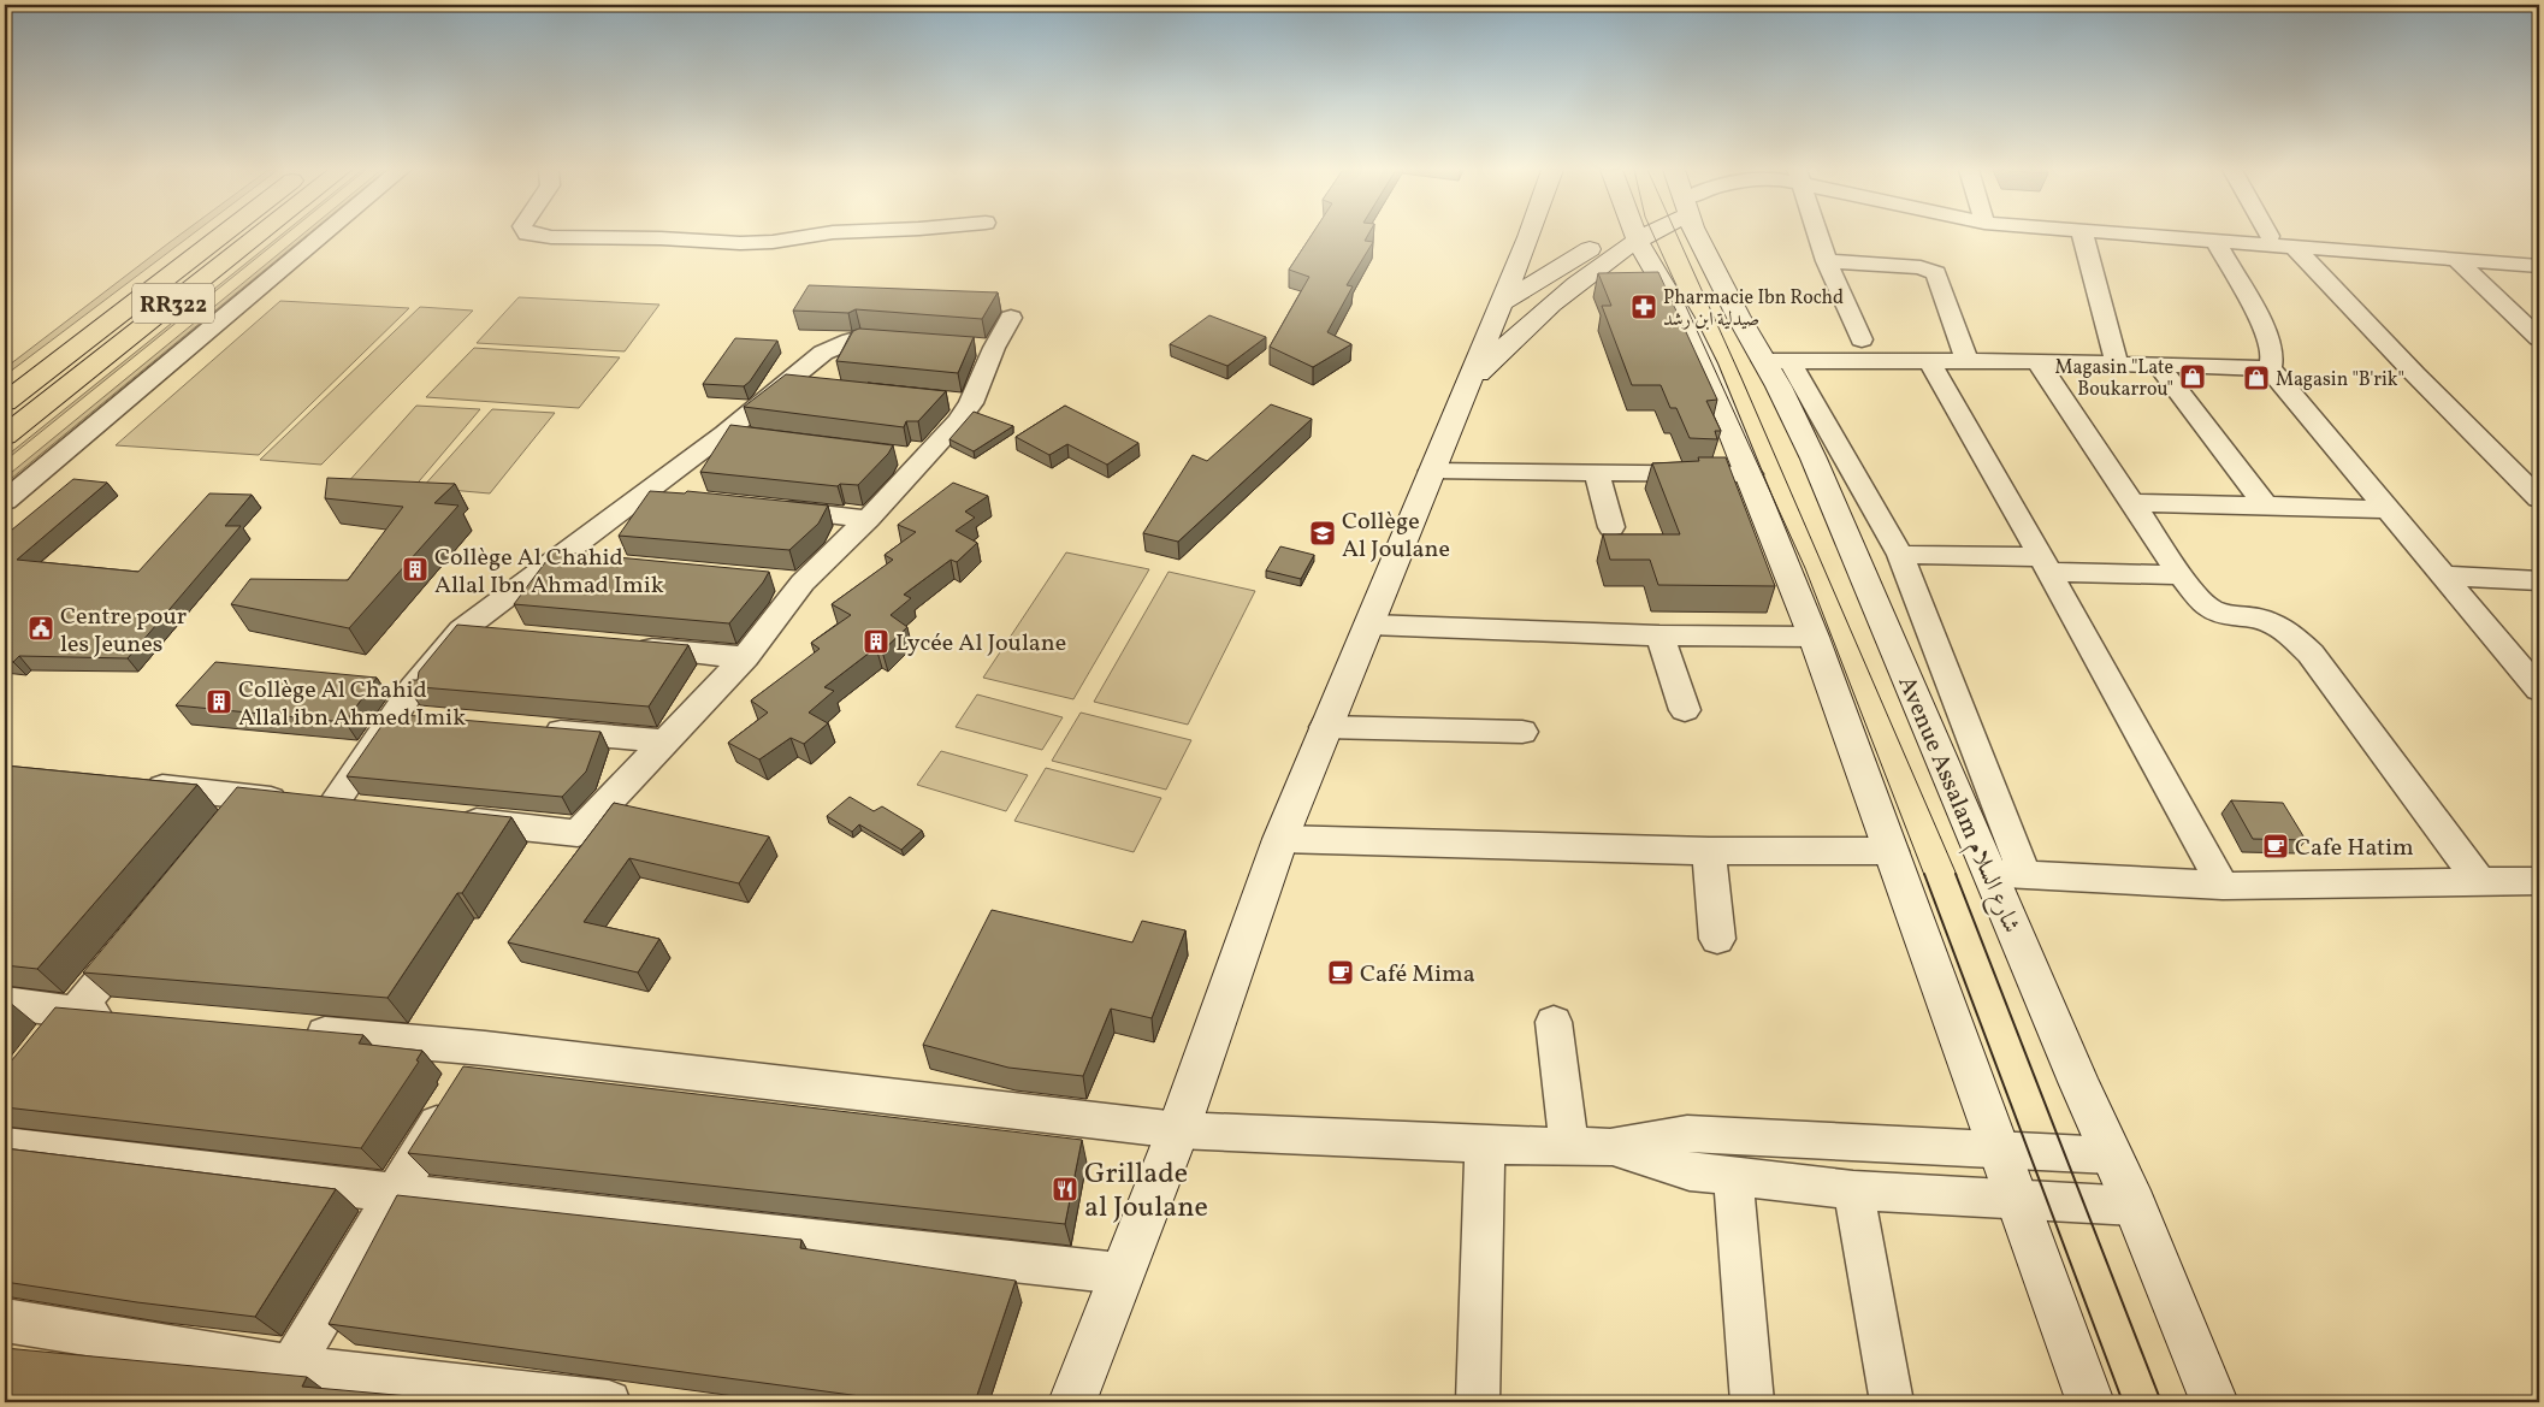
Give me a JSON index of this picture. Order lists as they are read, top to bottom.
{
  "streets": {
    "main road": ["RR322", "Avenue Assalam شارع السلام"]
  },
  "places": {
    "pharmacy": ["Pharmacie Ibn Rochd صيدلية ابن رشد"],
    "shop": ["Magasin \"Late Boukarrou\"", "Magasin \"B'rik\""],
    "school or university": ["Collège Al Joulane"],
    "building": ["Collège Al Chahid Allal Ibn Ahmad Imik", "Lycée Al Joulane", "Collège Al Chahid Allal ibn Ahmed Imik"],
    "public building": ["Centre pour les Jeunes"],
    "cafe": ["Cafe Hatim", "Café Mima"],
    "restaurant": ["Grillade al Joulane"]
  }
}
